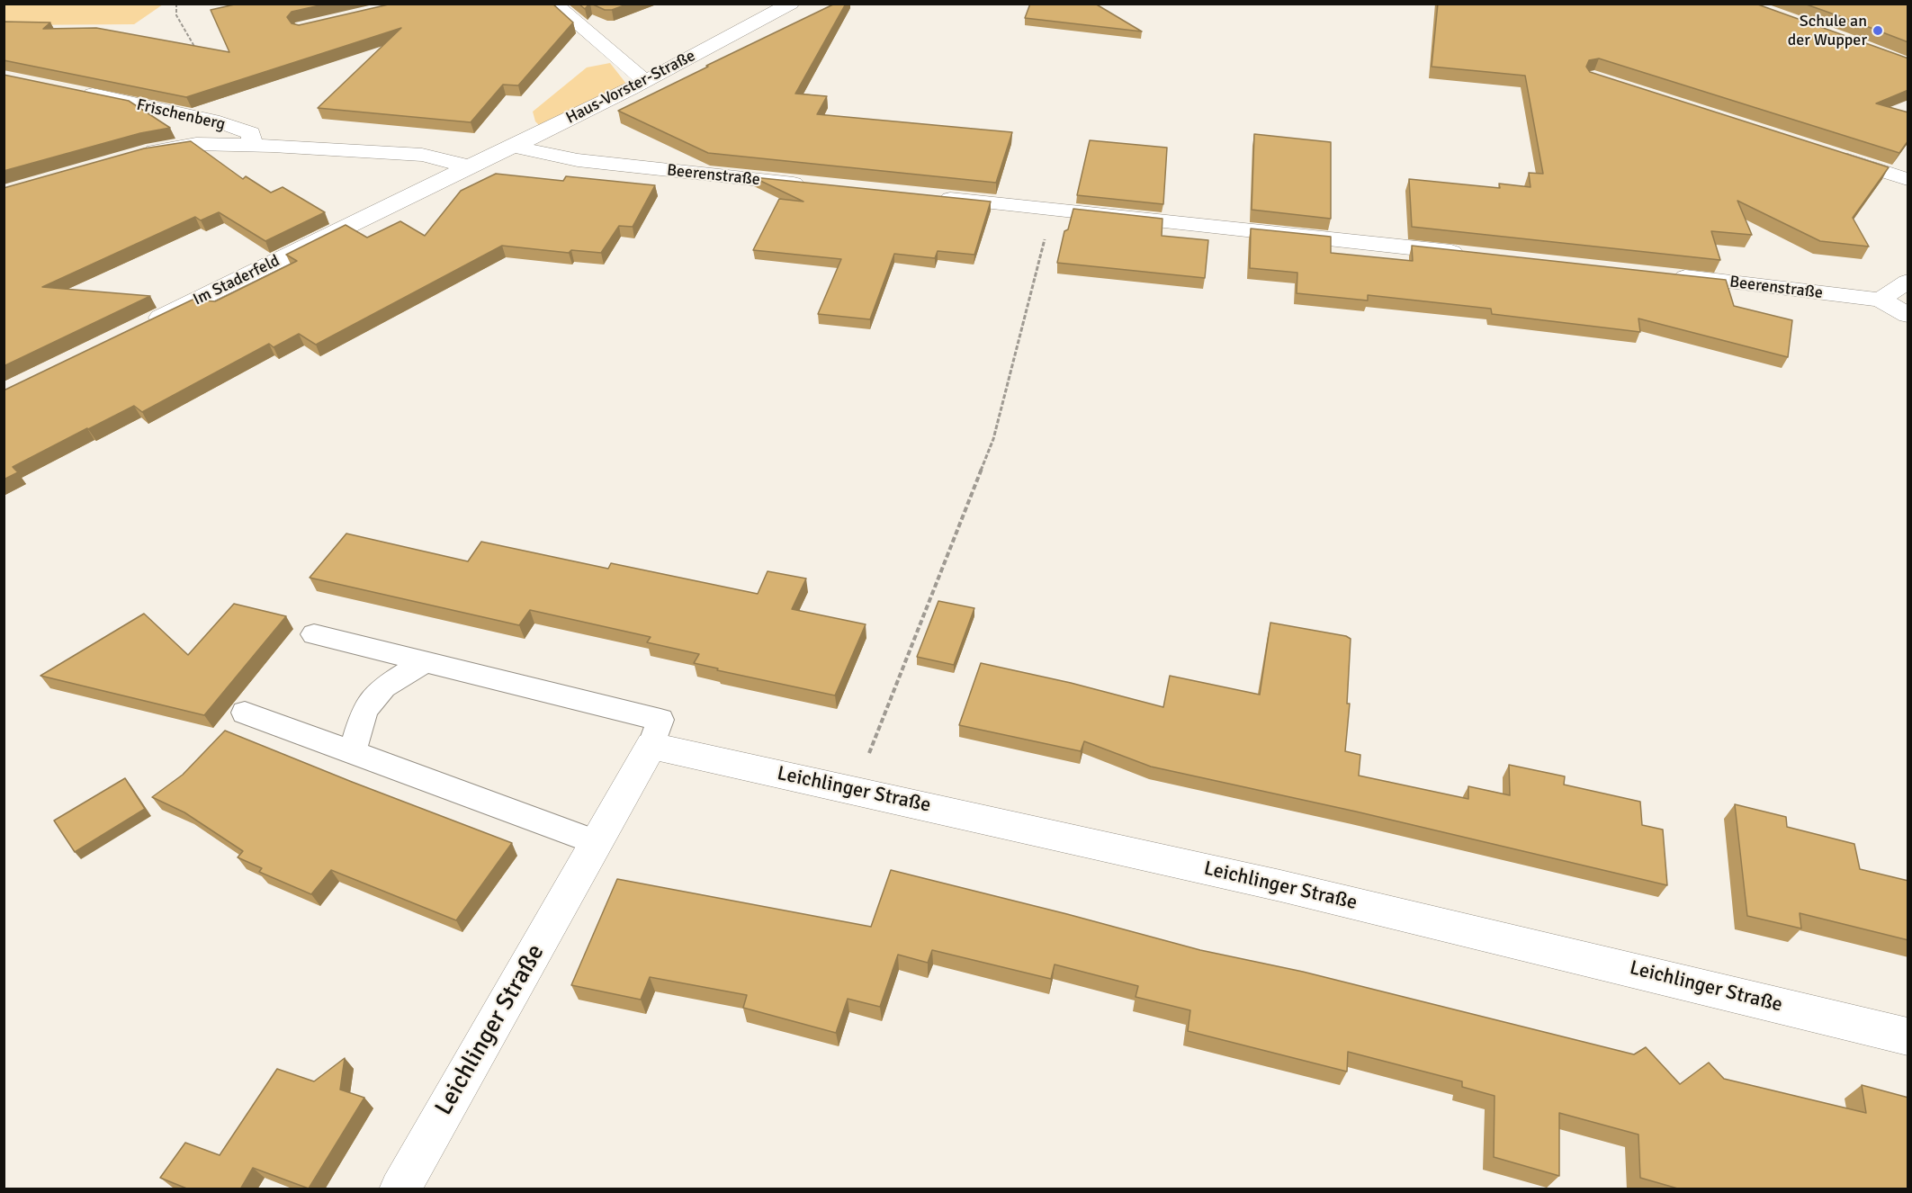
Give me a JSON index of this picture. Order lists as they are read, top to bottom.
{
  "streets": {
    "street": [
      "Haus-Vorster-Straße",
      "Frischenberg",
      "Beerenstraße",
      "Im Staderfeld",
      "Leichlinger Straße"
    ]
  },
  "crossings": [
    ["Haus-Vorster-Straße", "Frischenberg"],
    ["Haus-Vorster-Straße", "Beerenstraße"],
    ["Haus-Vorster-Straße", "Im Staderfeld"],
    ["Frischenberg", "Im Staderfeld"]
  ],
  "places": ["Schule an der Wupper"]
}
